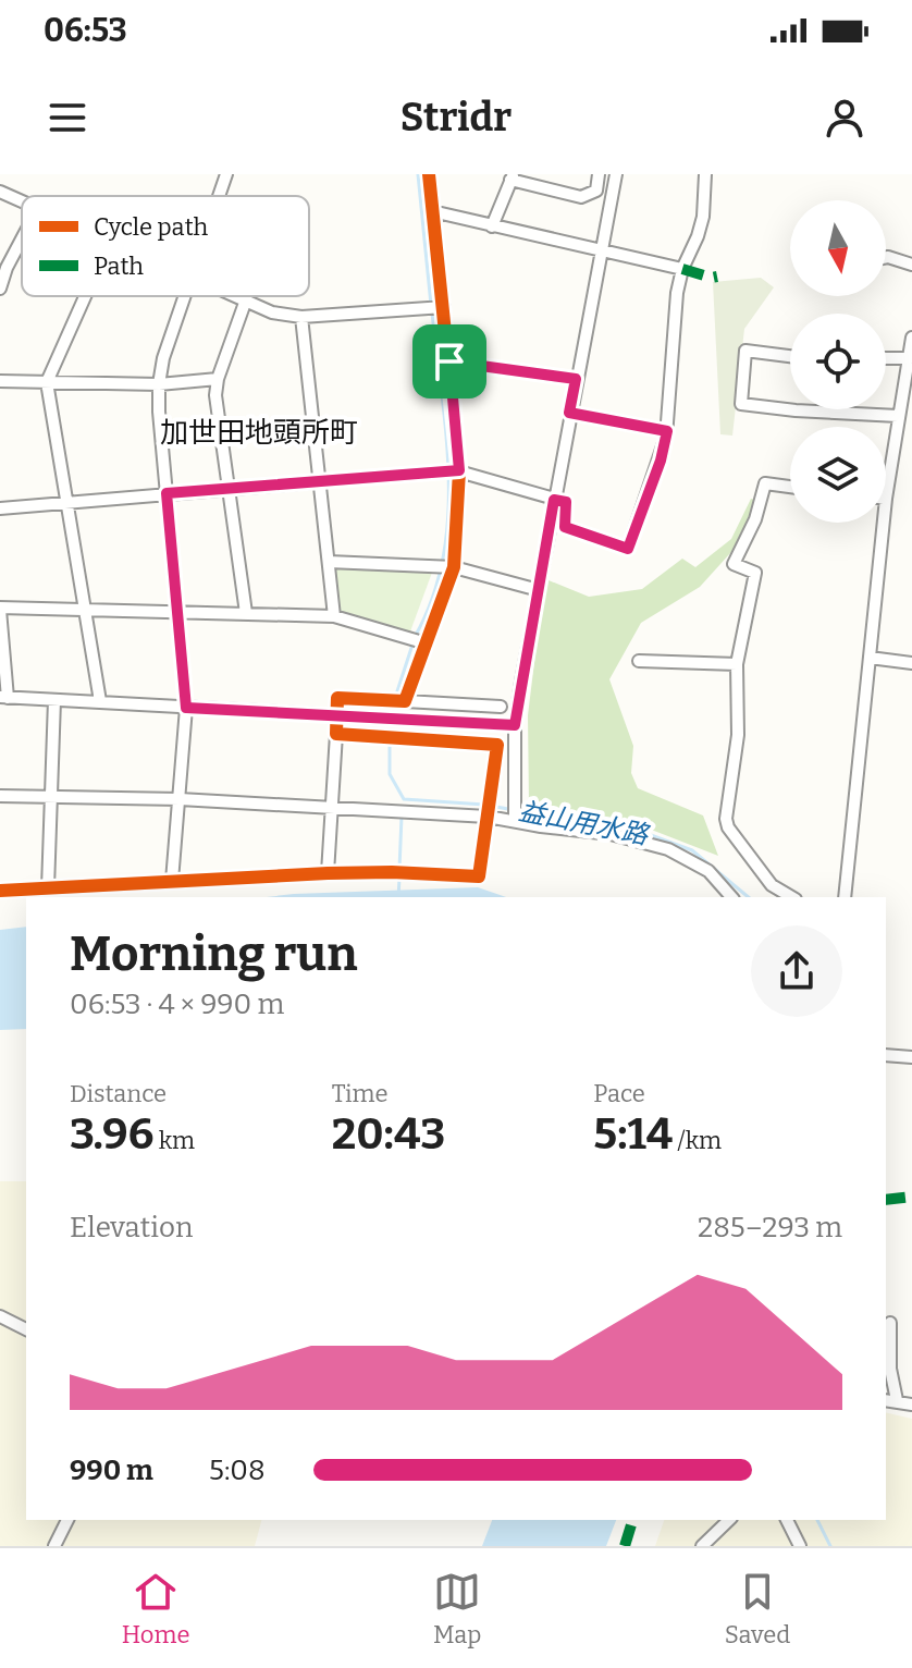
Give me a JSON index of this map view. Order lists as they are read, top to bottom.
{
  "districts": ["加世田地頭所町"],
  "water": ["益山用水路"],
  "legend": ["Cycle path", "Path"],
  "north": "bottom",
  "page": {
    "status": "06:53",
    "header": "Stridr",
    "heading": ["Morning run", "06:53 · 4 × 990 m"],
    "stats": [
      ["Distance", "3.96 km"],
      ["Time", "20:43"],
      ["Pace", "5:14 /km"]
    ],
    "chart": ["Elevation", "285–293 m"],
    "list": [
      {
        "name": "990 m",
        "note": "5:08"
      }
    ],
    "tabs": ["Home", "Map", "Saved"]
  }
}
